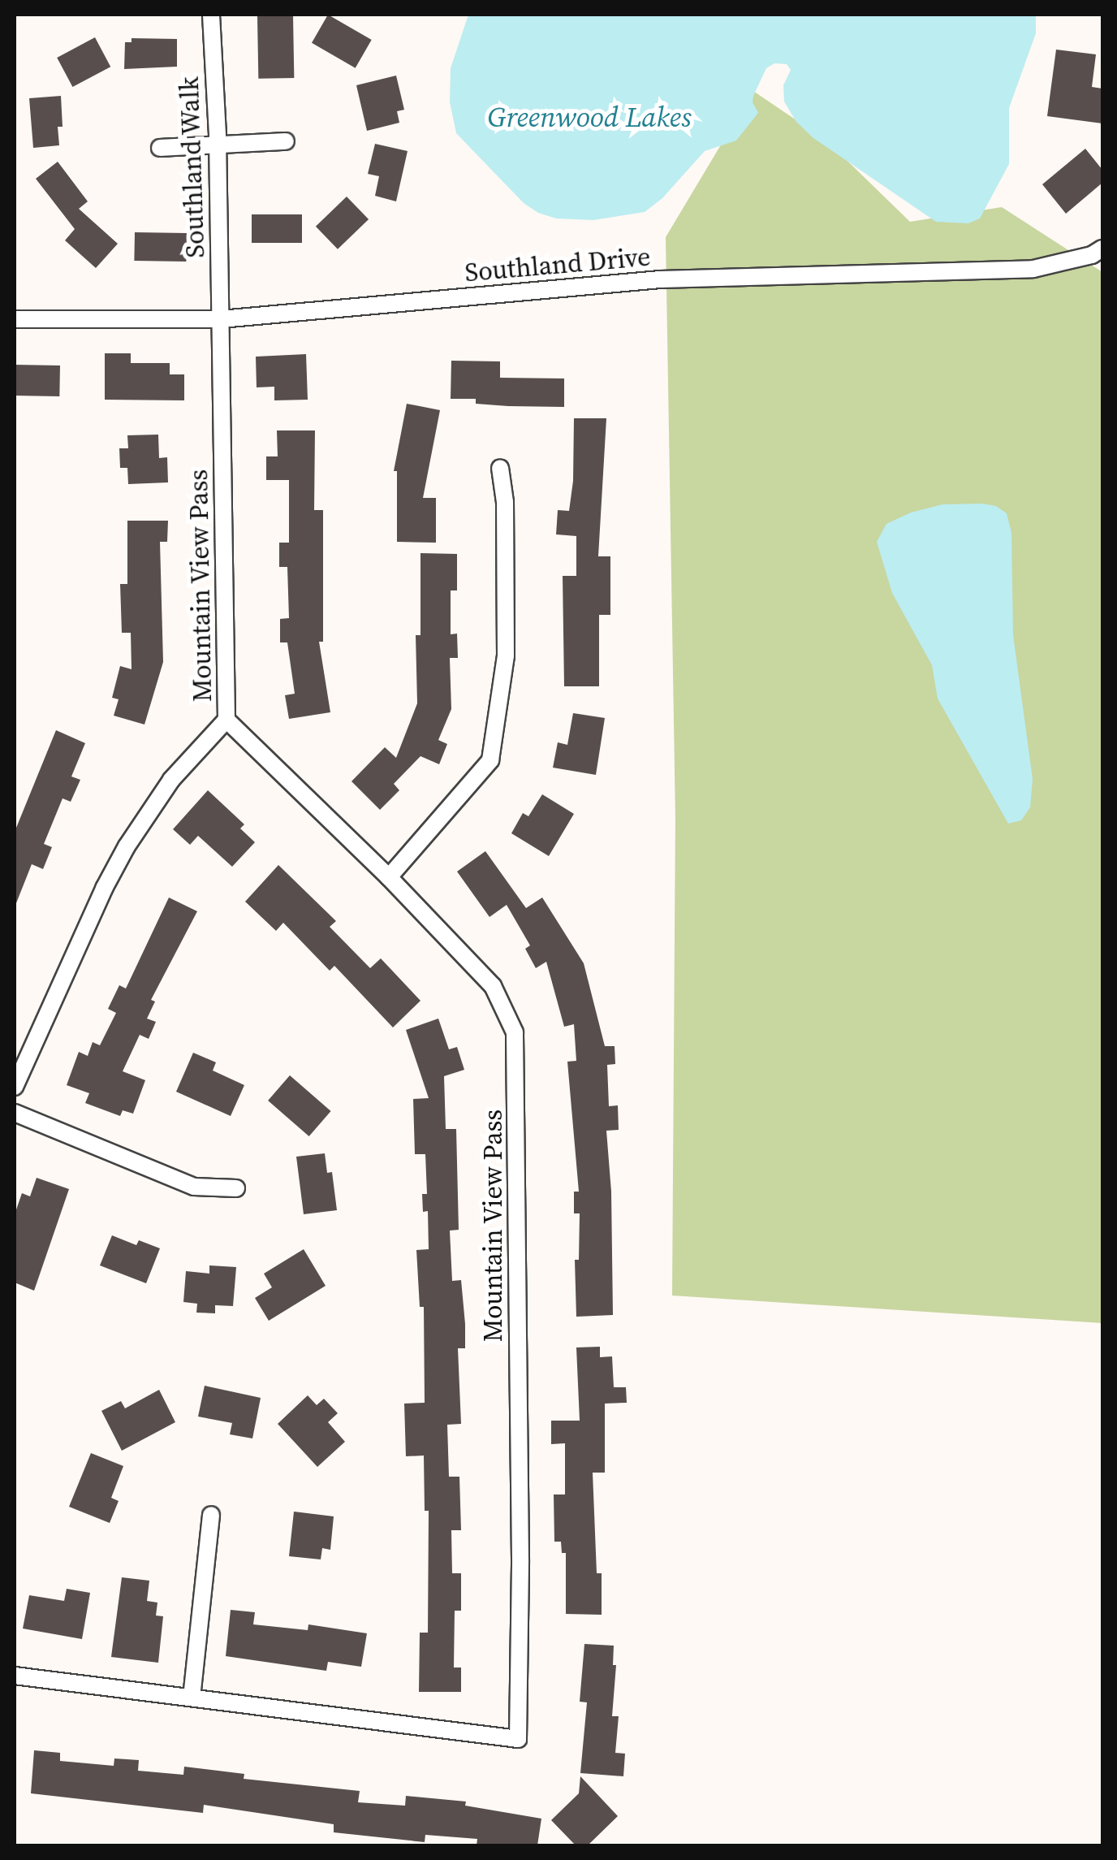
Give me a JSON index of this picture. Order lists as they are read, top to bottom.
{
  "streets": {
    "street": ["Southland Walk", "Southland Drive", "Mountain View Pass"]
  },
  "crossings": [
    ["Southland Walk", "Southland Drive"],
    ["Southland Walk", "Mountain View Pass"],
    ["Southland Drive", "Mountain View Pass"]
  ],
  "water": ["Greenwood Lakes"]
}
